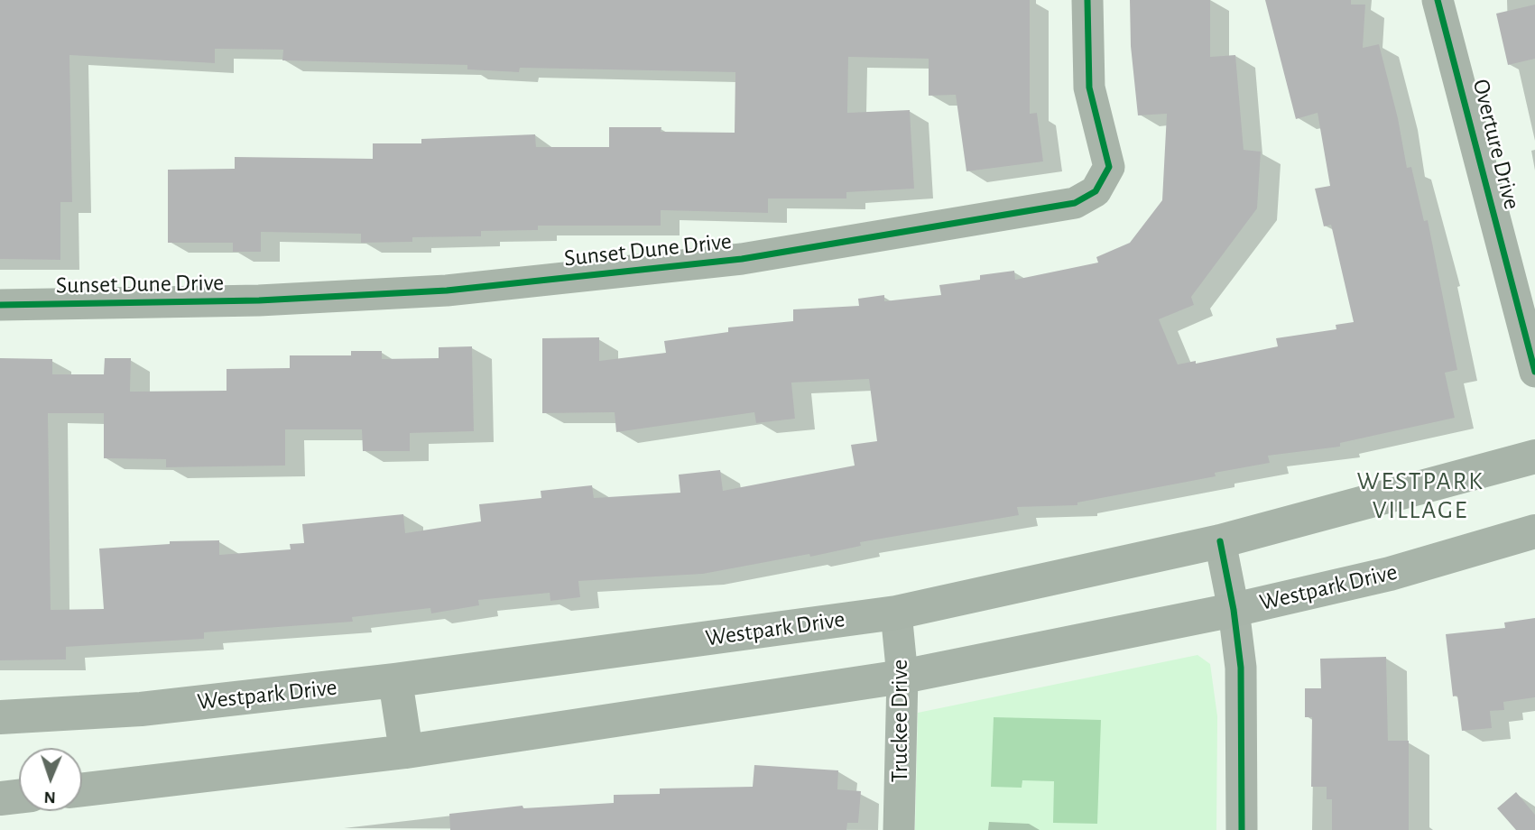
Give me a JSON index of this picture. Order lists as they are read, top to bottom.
{
  "streets": {
    "main road": ["Westpark Drive"],
    "street": ["Overture Drive", "Sunset Dune Drive", "Truckee Drive"]
  },
  "crossings": [
    ["Westpark Drive", "Truckee Drive"]
  ],
  "districts": ["WESTPARK VILLAGE"],
  "north": "bottom"
}
